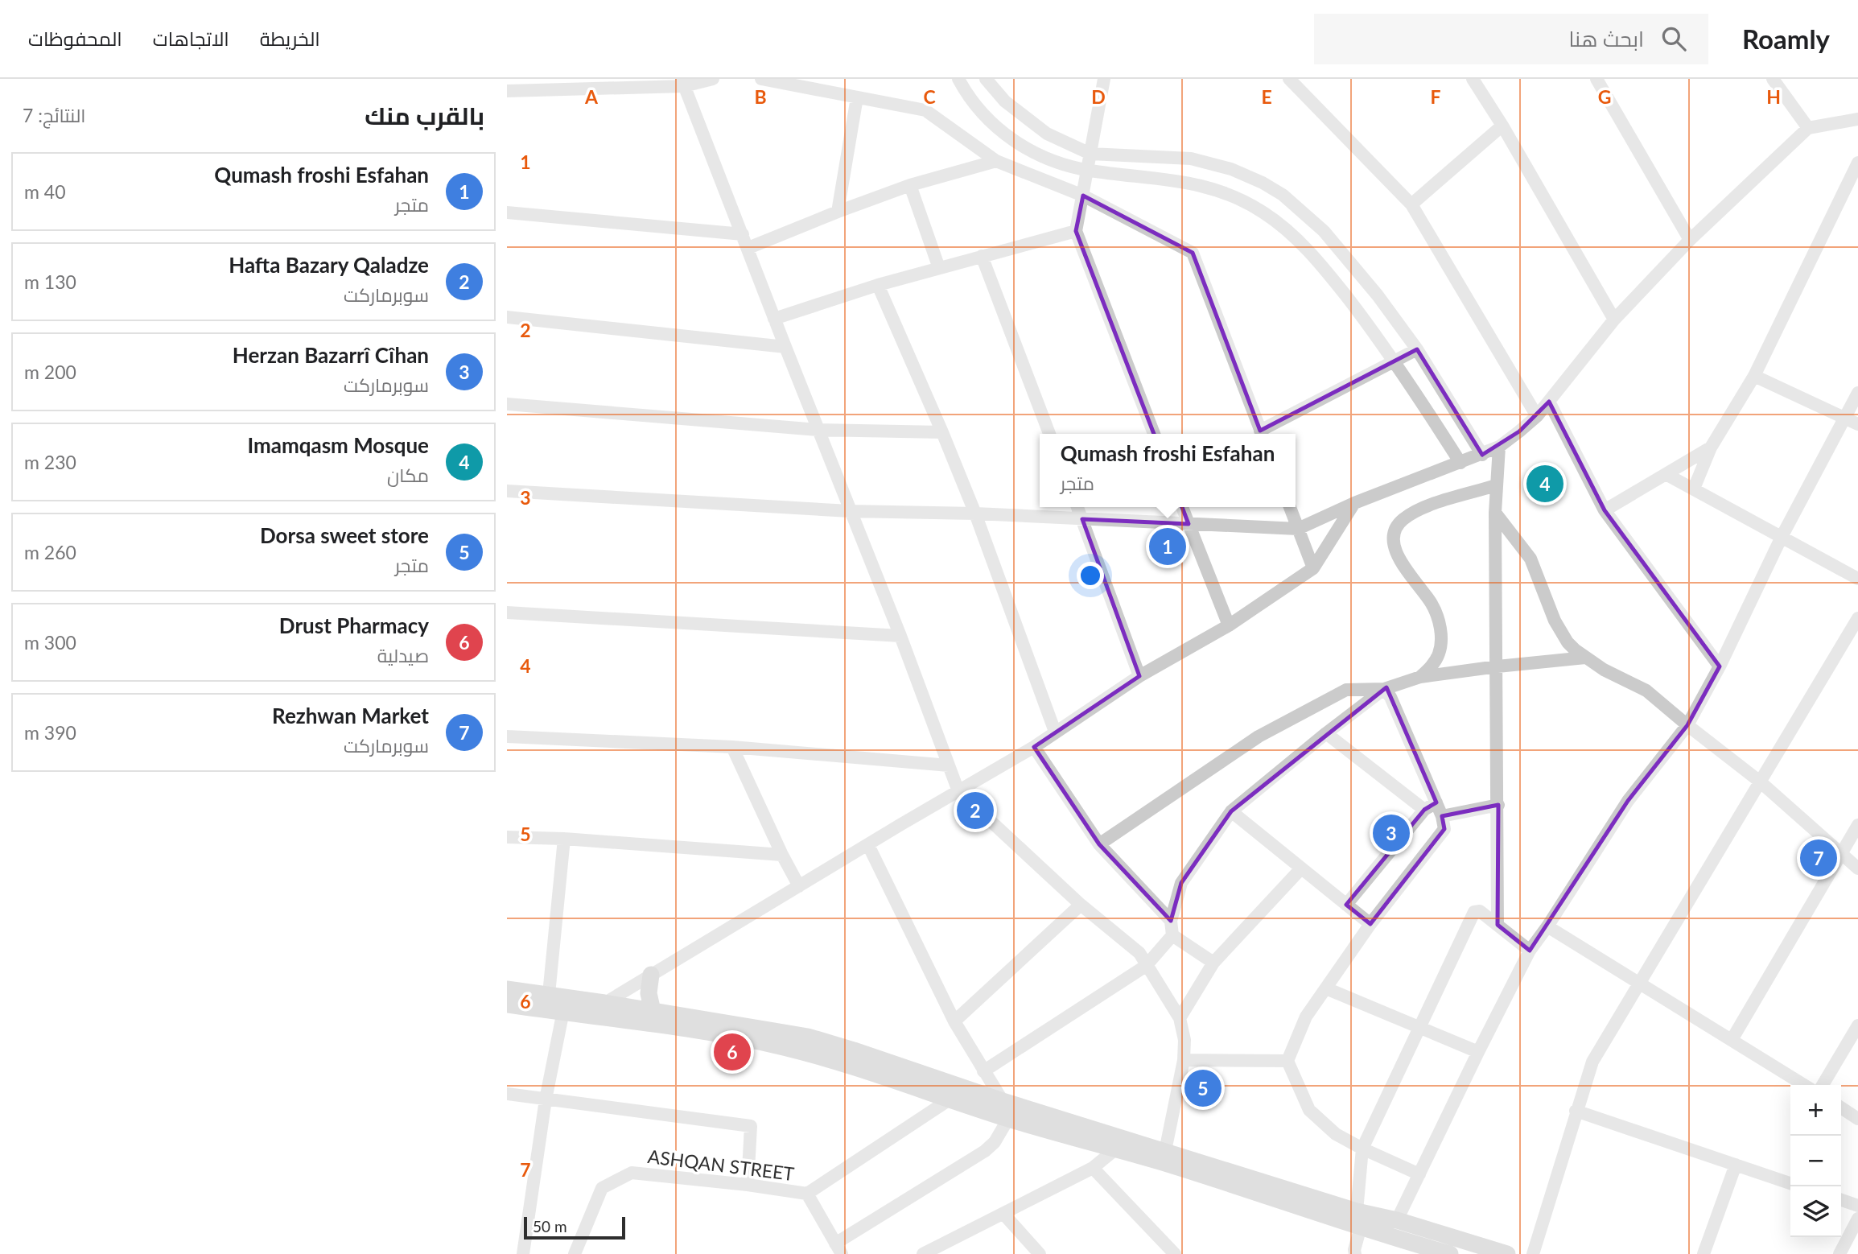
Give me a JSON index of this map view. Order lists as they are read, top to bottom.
{
  "streets": {
    "street": ["ASHQAN STREET"]
  },
  "scale_bar": "50 m",
  "page": {
    "header": "Roamly",
    "search": "ابحث هنا",
    "nav": ["الخريطة", "الاتجاهات", "المحفوظات"],
    "heading": ["بالقرب منك", "النتائج: 7"],
    "list": [
      {
        "mark": "1",
        "name": "Qumash froshi Esfahan",
        "note": "متجر",
        "value": "40 m"
      },
      {
        "mark": "2",
        "name": "Hafta Bazary Qaladze",
        "note": "سوبرماركت",
        "value": "130 m"
      },
      {
        "mark": "3",
        "name": "Herzan Bazarrî Cîhan",
        "note": "سوبرماركت",
        "value": "200 m"
      },
      {
        "mark": "4",
        "name": "Imamqasm Mosque",
        "note": "مكان",
        "value": "230 m"
      },
      {
        "mark": "5",
        "name": "Dorsa sweet store",
        "note": "متجر",
        "value": "260 m"
      },
      {
        "mark": "6",
        "name": "Drust Pharmacy",
        "note": "صيدلية",
        "value": "300 m"
      },
      {
        "mark": "7",
        "name": "Rezhwan Market",
        "note": "سوبرماركت",
        "value": "390 m"
      }
    ],
    "popup": ["Qumash froshi Esfahan", "متجر"],
    "pins": [
      "4",
      "1",
      "2",
      "3",
      "7",
      "6",
      "5"
    ],
    "map_buttons": ["+", "−"],
    "scale": "50 m"
  },
  "grid": {
    "columns": [
      "A",
      "B",
      "C",
      "D",
      "E",
      "F",
      "G",
      "H"
    ],
    "rows": [
      "1",
      "2",
      "3",
      "4",
      "5",
      "6",
      "7"
    ]
  }
}
